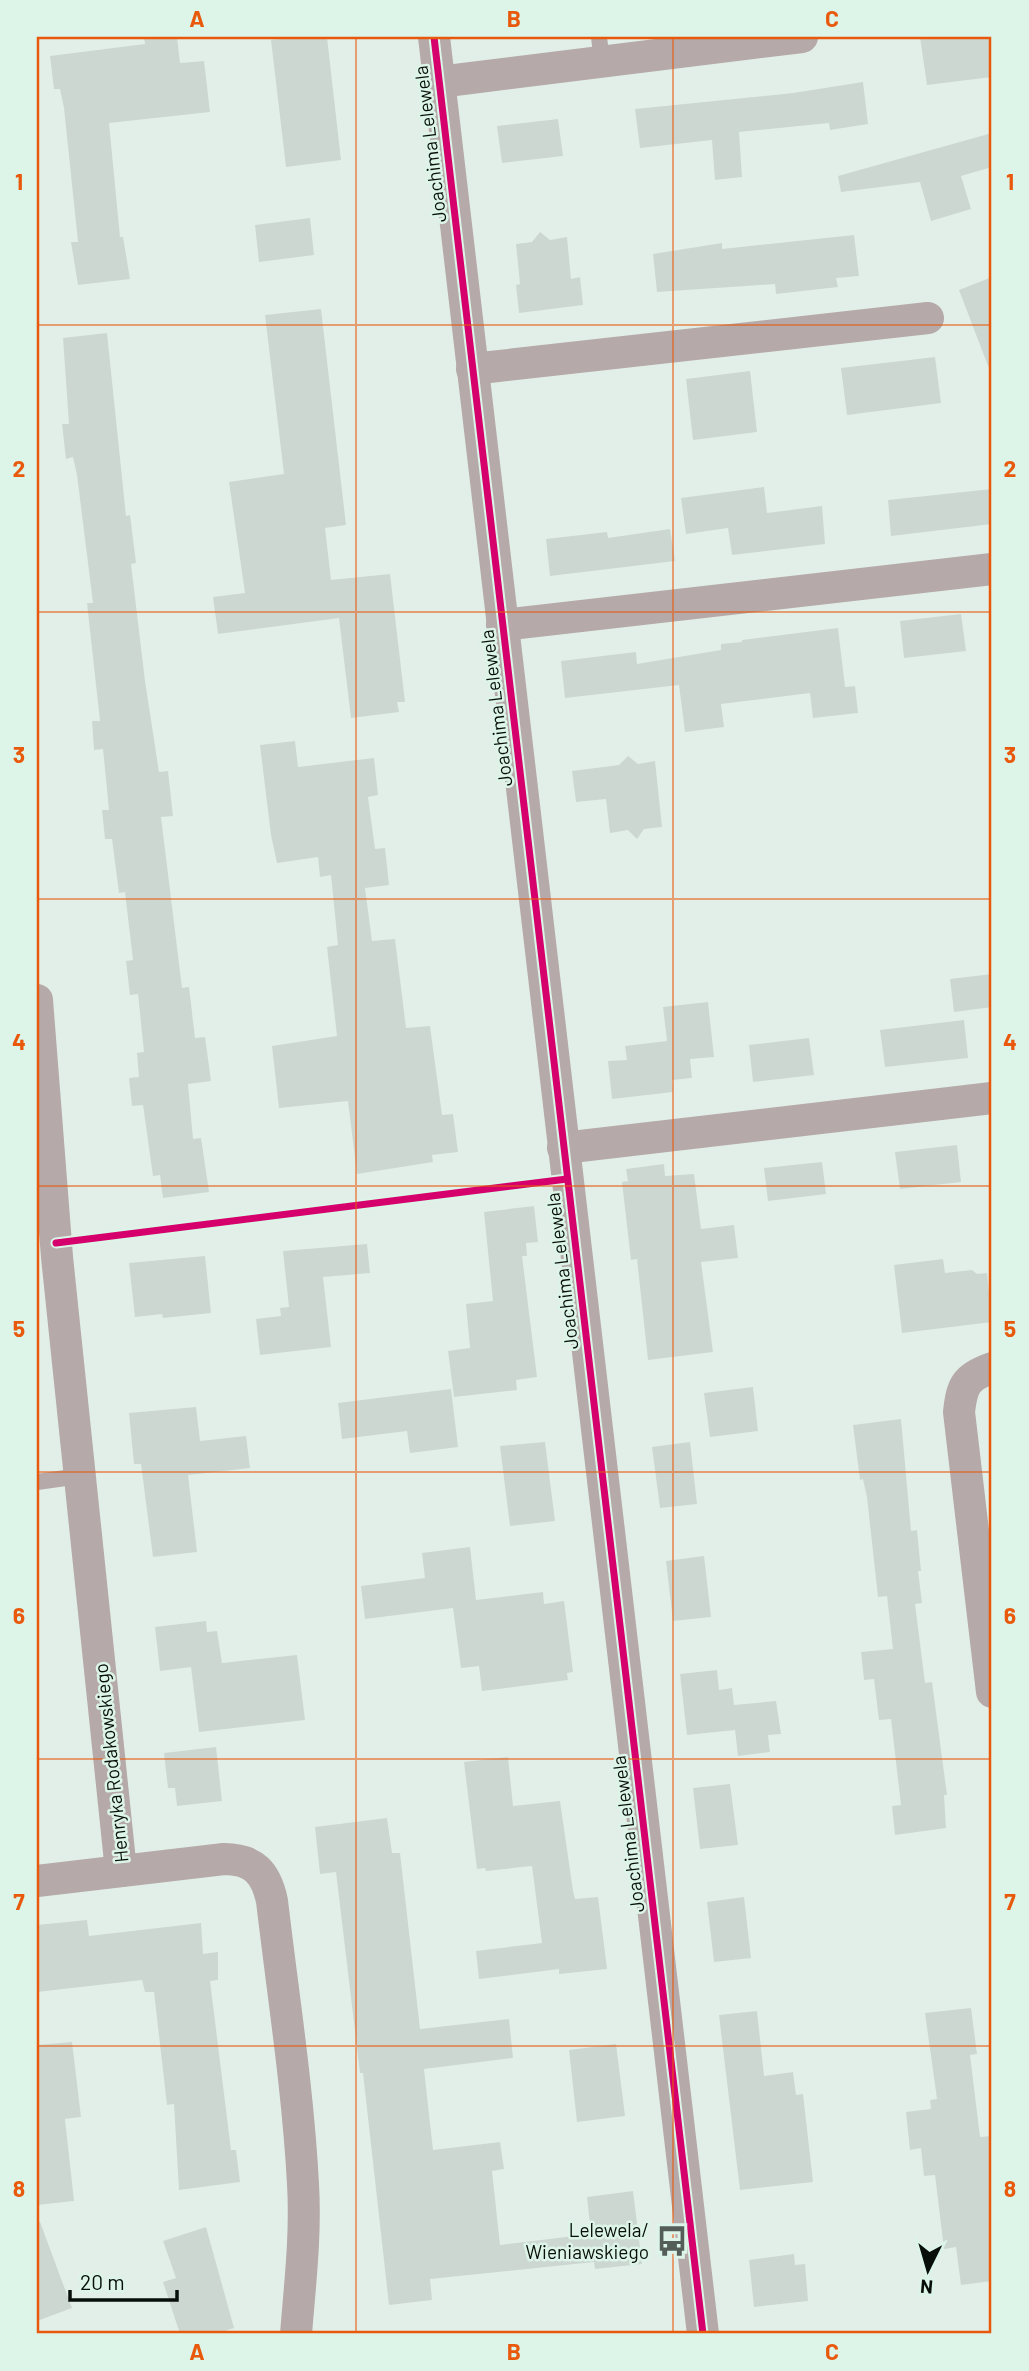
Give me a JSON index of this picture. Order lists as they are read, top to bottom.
{
  "streets": {
    "street": ["Joachima Lelewela", "Henryka Rodakowskiego"]
  },
  "places": {
    "bus stop": ["Lelewela/ Wieniawskiego"]
  },
  "scale_bar": "20 m",
  "north": "bottom",
  "grid": {
    "columns": ["A", "B", "C"],
    "rows": [
      "1",
      "2",
      "3",
      "4",
      "5",
      "6",
      "7",
      "8"
    ]
  }
}
